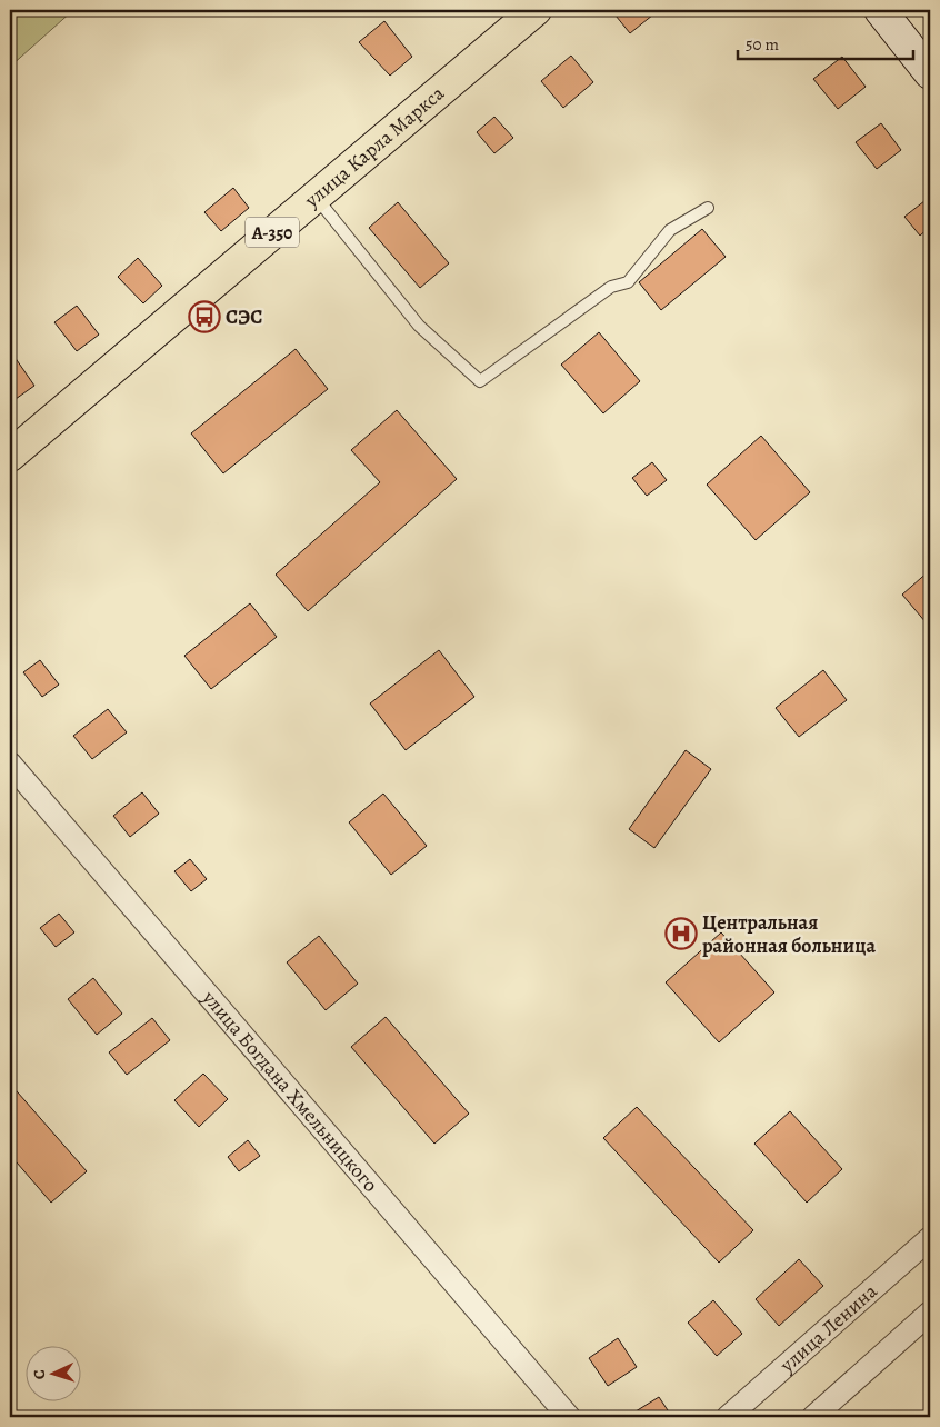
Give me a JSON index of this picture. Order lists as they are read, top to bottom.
{
  "streets": {
    "highway": ["улица Карла Маркса", "А-350"],
    "street": ["улица Богдана Хмельницкого", "улица Ленина"]
  },
  "places": {
    "bus stop": ["СЭС"],
    "hospital": ["Центральная районная больница"]
  },
  "scale_bar": "50 m",
  "north": "left"
}
